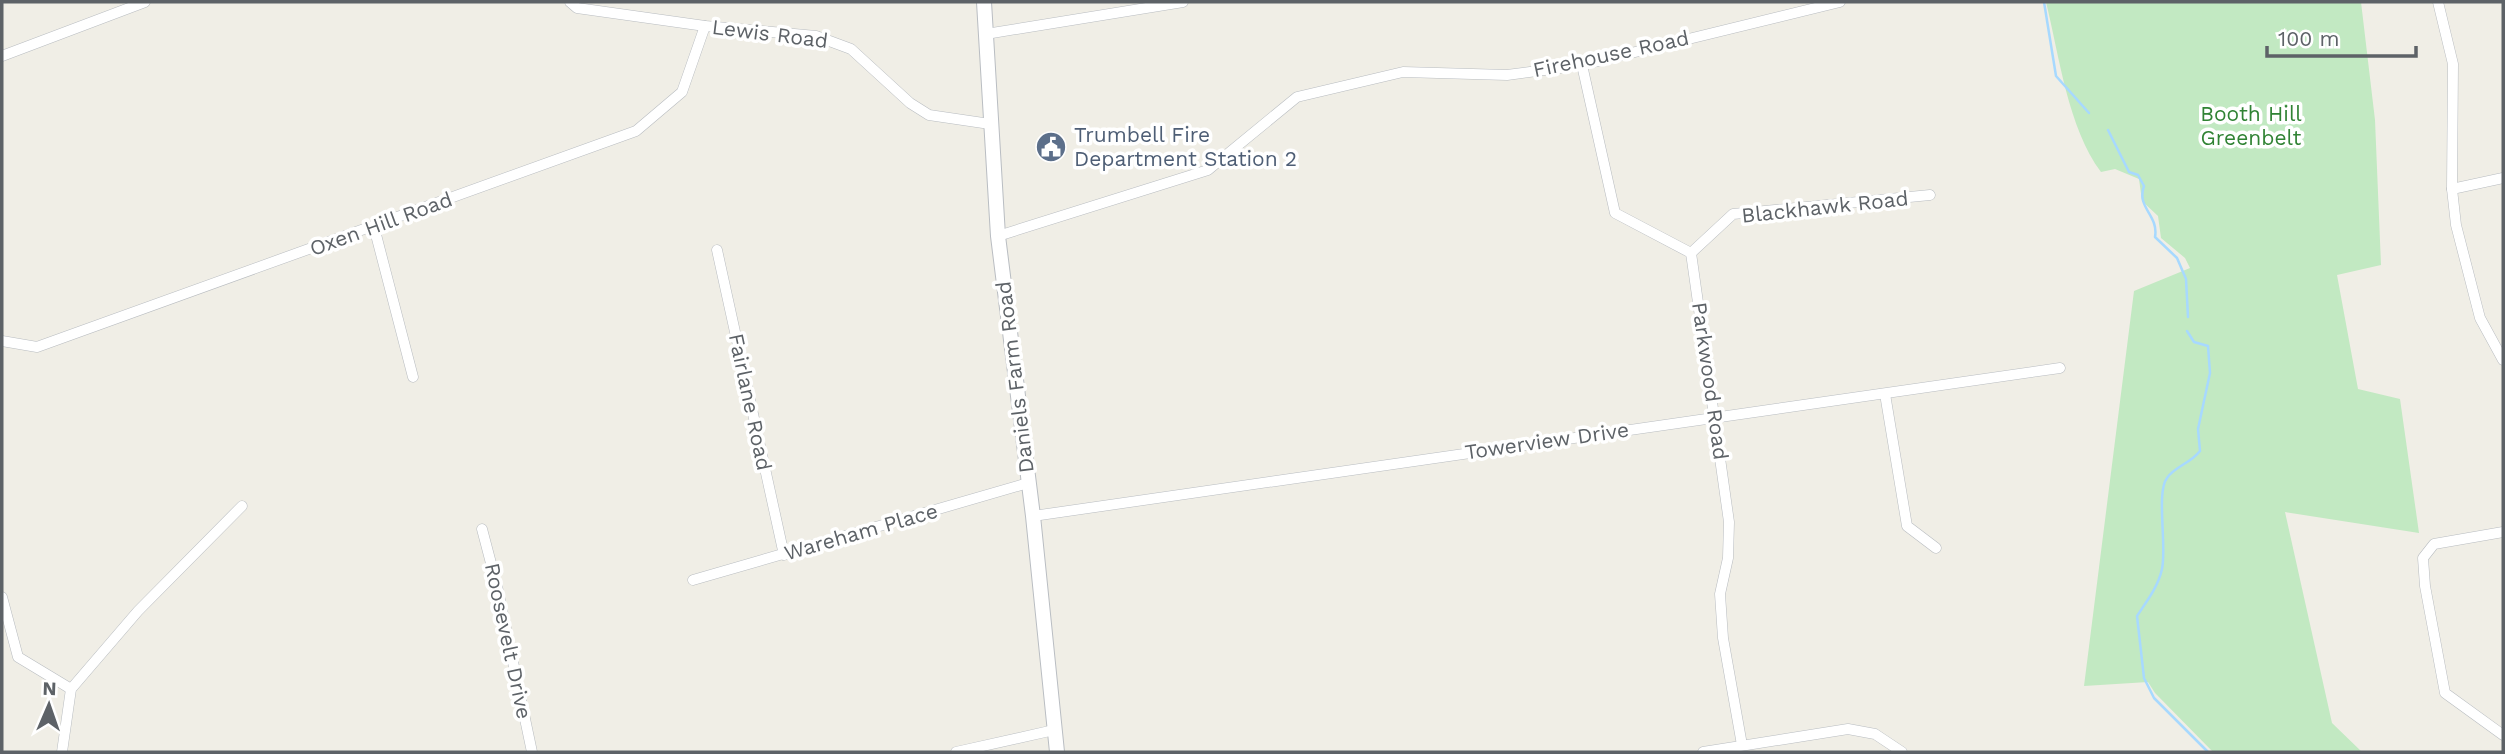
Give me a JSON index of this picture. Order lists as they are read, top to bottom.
{
  "streets": {
    "main road": ["Daniels Farm Road"],
    "street": [
      "Lewis Road",
      "Firehouse Road",
      "Blackhawk Road",
      "Oxen Hill Road",
      "Parkwood Road",
      "Fairlane Road",
      "Towerview Drive",
      "Wareham Place",
      "Roosevelt Drive"
    ]
  },
  "crossings": [
    ["Lewis Road", "Oxen Hill Road"],
    ["Lewis Road", "Daniels Farm Road"],
    ["Firehouse Road", "Daniels Farm Road"],
    ["Blackhawk Road", "Parkwood Road"],
    ["Daniels Farm Road", "Towerview Drive"],
    ["Daniels Farm Road", "Wareham Place"],
    ["Parkwood Road", "Towerview Drive"],
    ["Fairlane Road", "Wareham Place"]
  ],
  "parks": ["Booth Hill Greenbelt"],
  "places": {
    "public building": ["Trumbell Fire Department Station 2"]
  },
  "scale_bar": "100 m",
  "north": "top"
}
